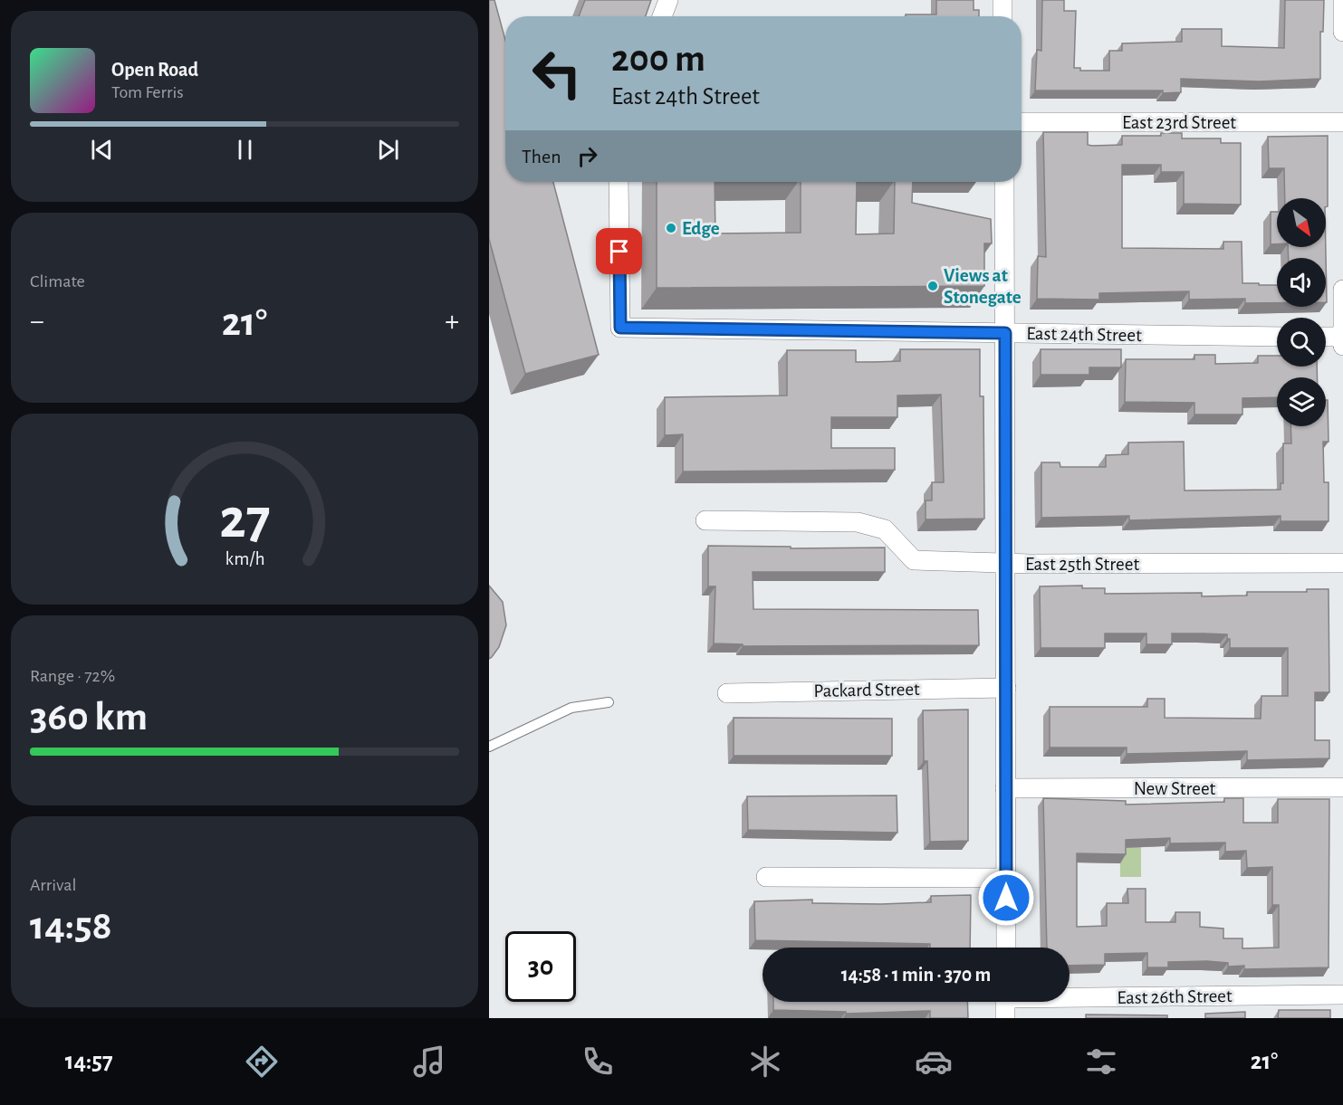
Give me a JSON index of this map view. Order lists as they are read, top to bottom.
{
  "streets": {
    "street": [
      "East 23rd Street",
      "East 24th Street",
      "East 25th Street",
      "Packard Street",
      "New Street",
      "East 26th Street"
    ]
  },
  "places": ["Edge", "Views at Stonegate"],
  "north": "bottom right",
  "page": {
    "turn": ["200 m", "East 24th Street"],
    "song": ["Open Road", "Tom Ferris"],
    "then": "Then",
    "tile": [
      "Climate",
      ["Range · 72%", "360 km"],
      ["Arrival", "14:58"]
    ],
    "heat": ["−", "21°", "+"],
    "limit": "30",
    "trip": "14:58 · 1 min · 370 m",
    "tabs": ["14:57", "21°"],
    "gauge": ["27", "km/h"]
  }
}
